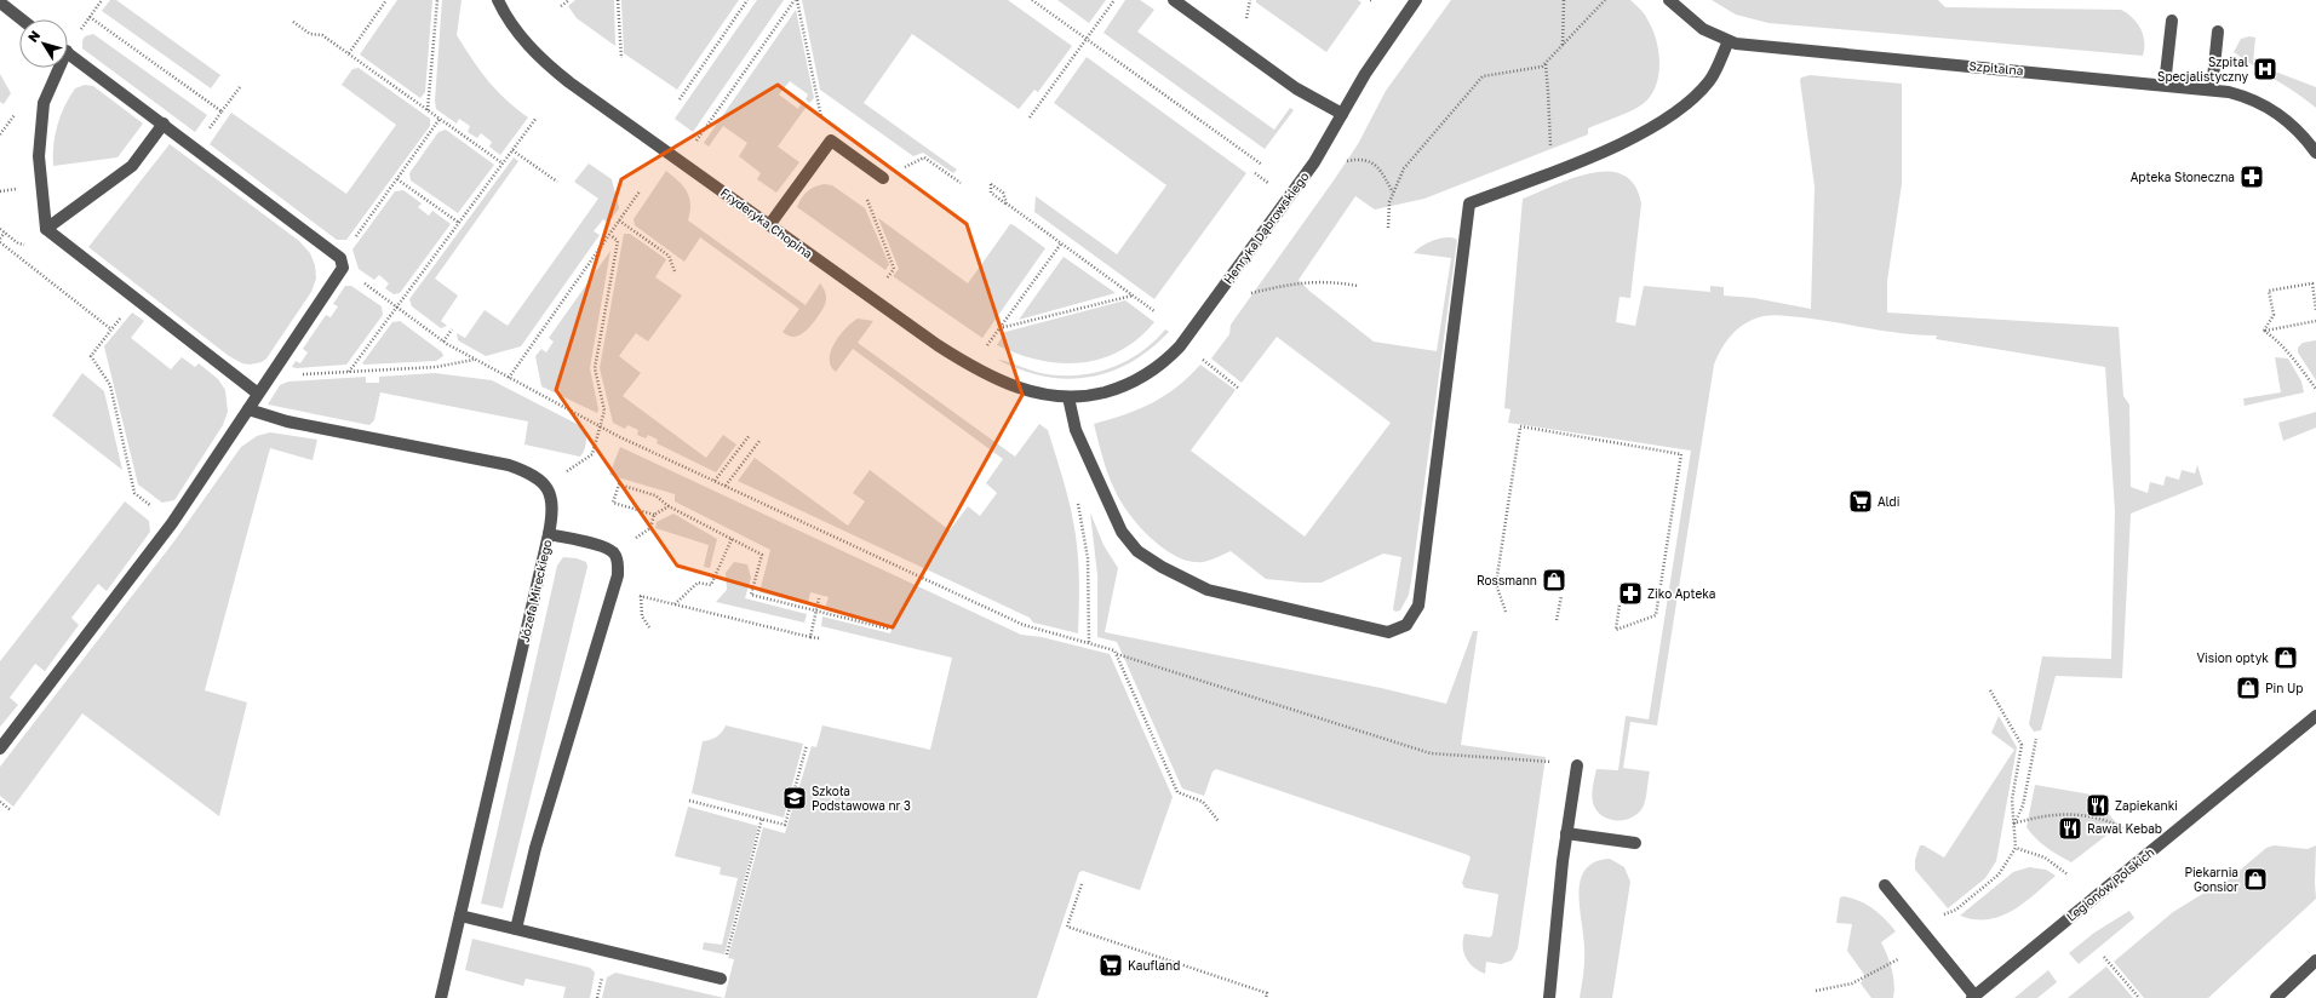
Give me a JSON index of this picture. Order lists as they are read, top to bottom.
{
  "streets": {
    "street": [
      "Szpitalna",
      "Fryderyka Chopina",
      "Henryka Dąbrowskiego",
      "Józefa Mireckiego",
      "Legionów Polskich"
    ]
  },
  "crossings": [
    ["Fryderyka Chopina", "Henryka Dąbrowskiego"]
  ],
  "places": {
    "hospital": ["Szpital Specjalistyczny"],
    "pharmacy": ["Apteka Słoneczna", "Ziko Apteka"],
    "supermarket": ["Aldi", "Kaufland"],
    "shop": [
      "Rossmann",
      "Vision optyk",
      "Pin Up",
      "Piekarnia Gonsior"
    ],
    "school or university": ["Szkoła Podstawowa nr 3"],
    "restaurant": ["Zapiekanki", "Rawal Kebab"]
  },
  "north": "top left"
}
